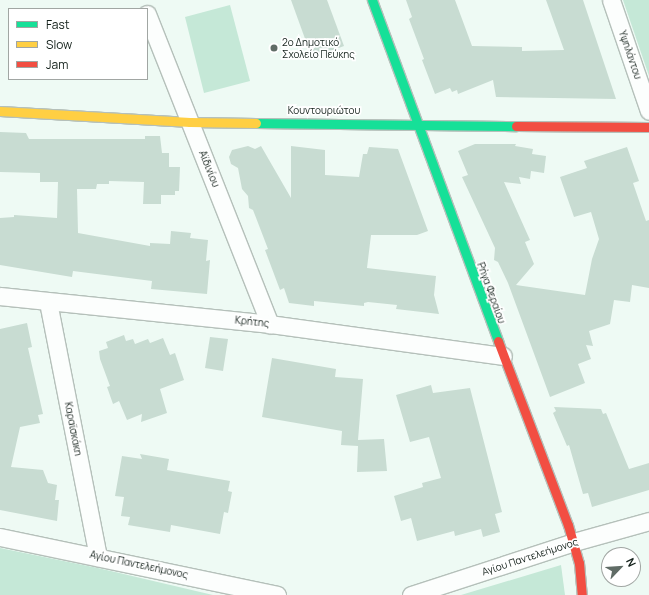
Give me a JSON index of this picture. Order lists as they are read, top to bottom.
{
  "streets": {
    "street": [
      "Υψηλάντου",
      "Κουντουριώτου",
      "Αϊδινίου",
      "Ρήγα Φεραίου",
      "Κρήτης",
      "Καραϊσκάκη",
      "Αγίου Παντελεήμονος"
    ]
  },
  "crossings": [
    ["Κουντουριώτου", "Αϊδινίου"],
    ["Κουντουριώτου", "Ρήγα Φεραίου"],
    ["Αϊδινίου", "Κρήτης"],
    ["Ρήγα Φεραίου", "Κρήτης"],
    ["Ρήγα Φεραίου", "Αγίου Παντελεήμονος"],
    ["Κρήτης", "Καραϊσκάκη"],
    ["Καραϊσκάκη", "Αγίου Παντελεήμονος"]
  ],
  "places": ["2ο Δημοτικό Σχολείο Πεύκης"],
  "legend": ["Fast", "Slow", "Jam"],
  "north": "top right"
}
